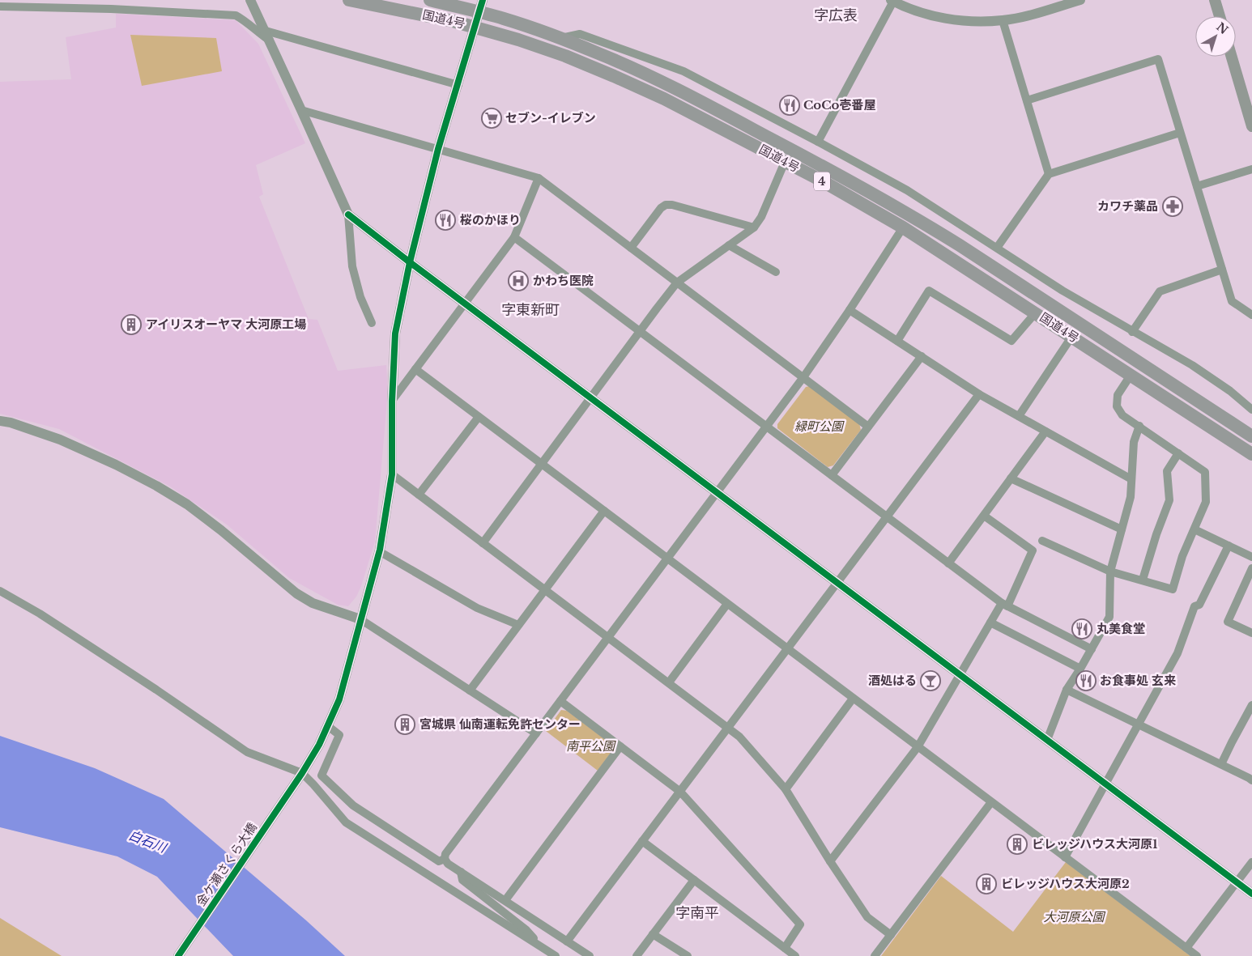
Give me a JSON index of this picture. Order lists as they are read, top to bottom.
{
  "streets": {
    "highway": ["国道4号", "4"],
    "street": ["金ケ瀬さくら大橋"]
  },
  "crossings": [
    ["国道4号", "金ケ瀬さくら大橋"]
  ],
  "districts": ["字広表", "字東新町", "字南平"],
  "water": ["白石川"],
  "parks": ["緑町公園", "南平公園", "大河原公園"],
  "places": {
    "restaurant": [
      "CoCo壱番屋",
      "桜のかほり",
      "丸美食堂",
      "お食事処 玄来"
    ],
    "supermarket": ["セブン-イレブン"],
    "pharmacy": ["カワチ薬品"],
    "hospital": ["かわち医院"],
    "building": [
      "アイリスオーヤマ 大河原工場",
      "宮城県 仙南運転免許センター",
      "ビレッジハウス大河原1",
      "ビレッジハウス大河原2"
    ],
    "bar": ["酒処はる"]
  },
  "north": "top right"
}
